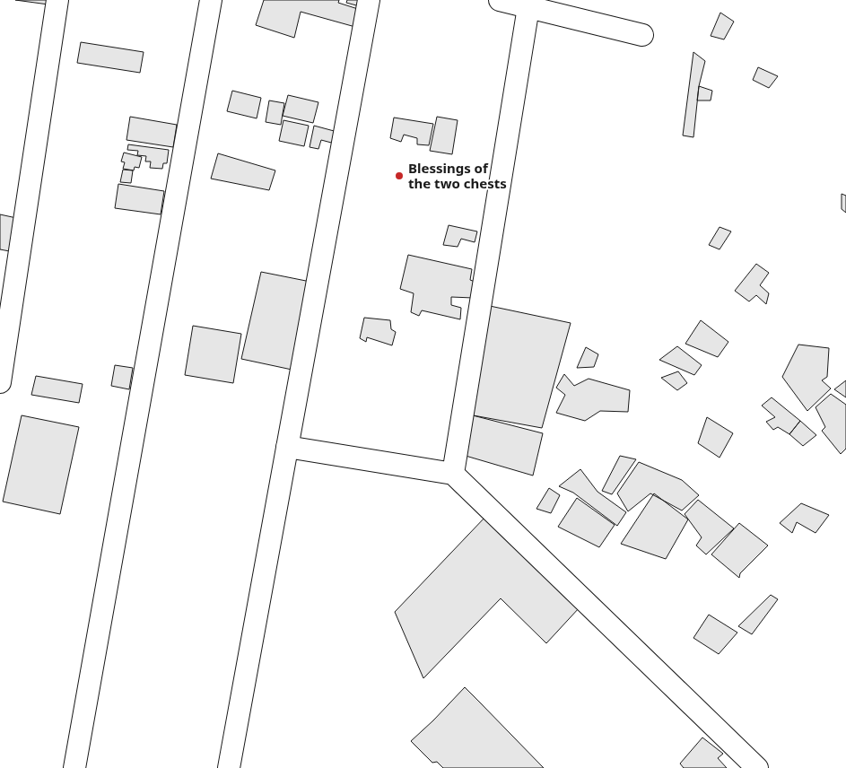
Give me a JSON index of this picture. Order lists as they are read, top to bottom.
{
  "places": ["Blessings of the two chests"]
}
